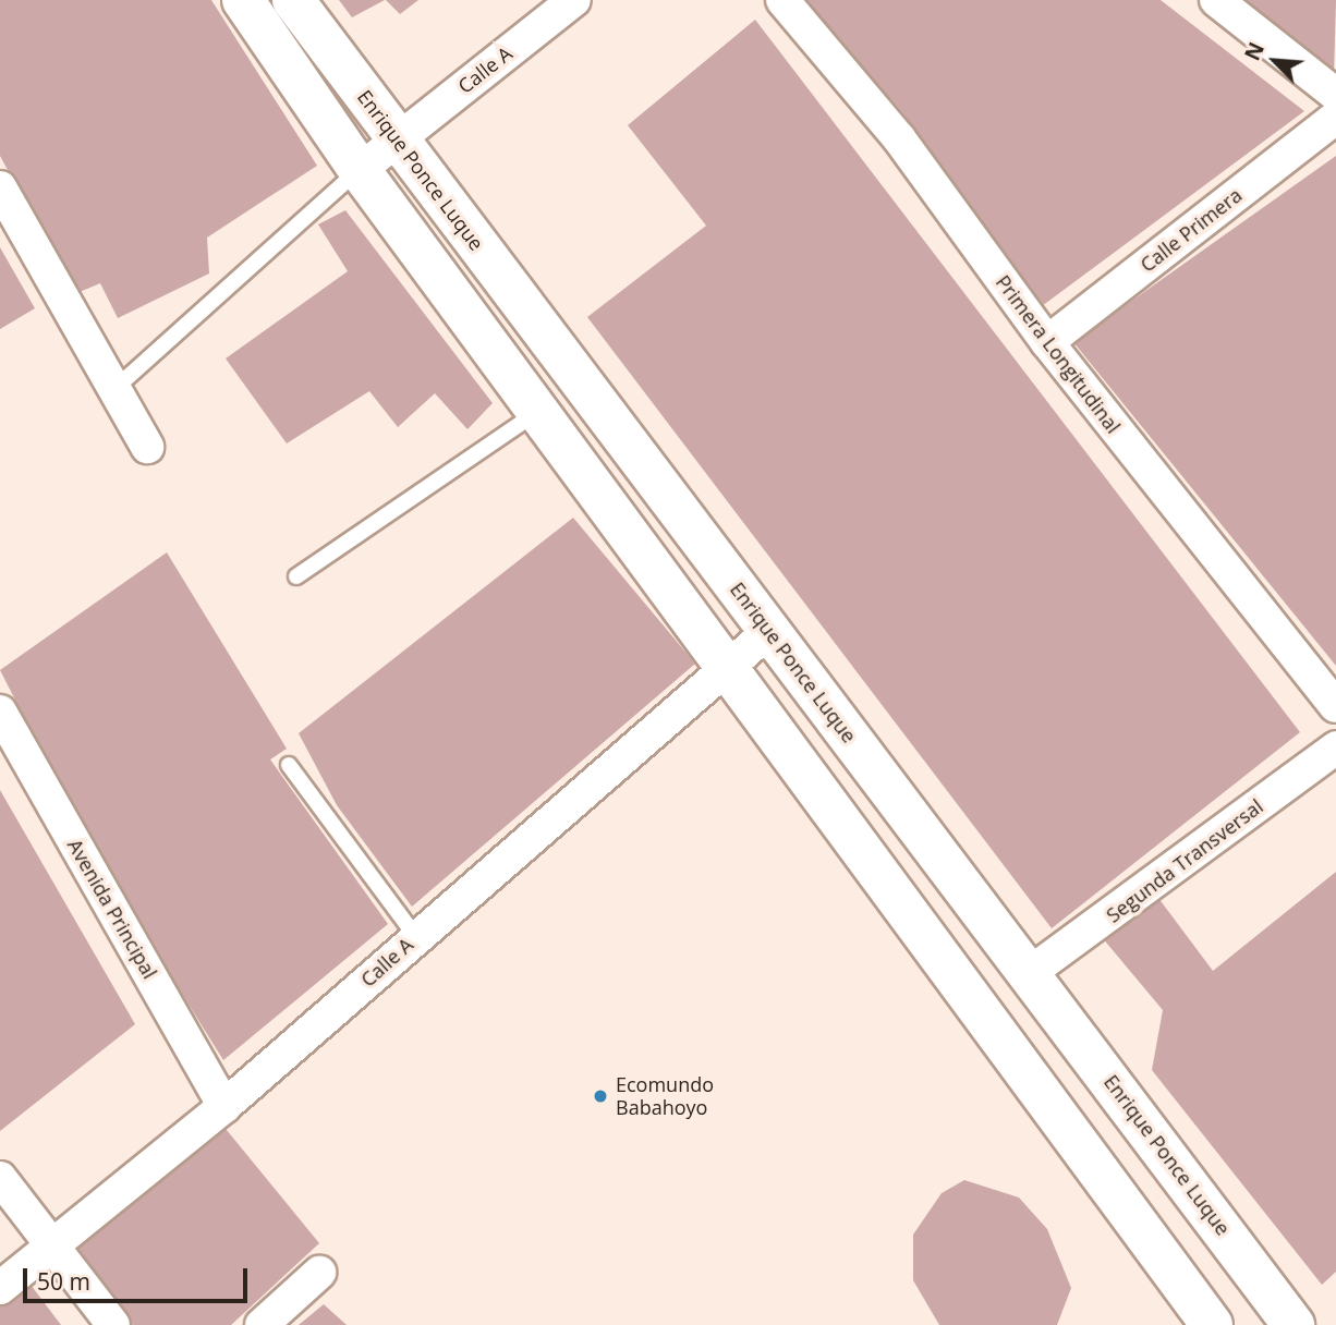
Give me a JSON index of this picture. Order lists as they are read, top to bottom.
{
  "streets": {
    "main road": ["Enrique Ponce Luque"],
    "street": [
      "Calle A",
      "Calle Primera",
      "Primera Longitudinal",
      "Segunda Transversal",
      "Avenida Principal"
    ]
  },
  "crossings": [
    ["Calle A", "Enrique Ponce Luque"],
    ["Calle A", "Avenida Principal"],
    ["Enrique Ponce Luque", "Segunda Transversal"],
    ["Calle Primera", "Primera Longitudinal"]
  ],
  "places": ["Ecomundo Babahoyo"],
  "scale_bar": "50 m",
  "north": "top left"
}
